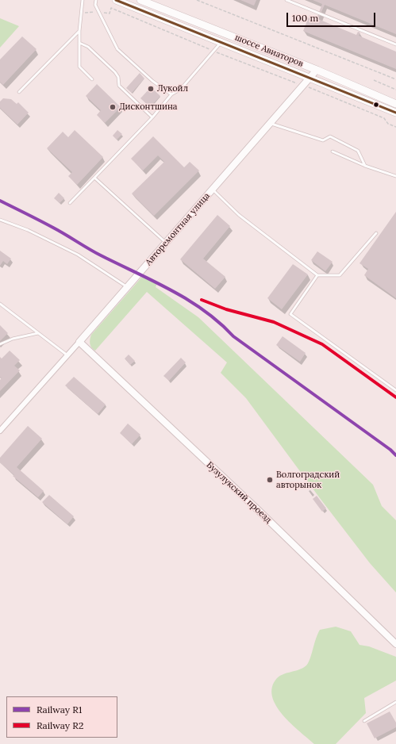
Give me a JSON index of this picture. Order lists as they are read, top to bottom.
{
  "streets": {
    "main road": ["шоссе Авиаторов", "Авторемонтная улица", "Бузулукский проезд"]
  },
  "crossings": [
    ["шоссе Авиаторов", "Авторемонтная улица"],
    ["Авторемонтная улица", "Бузулукский проезд"]
  ],
  "places": ["Лукойл", "Дисконтшина", "Волгоградский авторынок"],
  "lines": ["rail line R1", "rail line R2"],
  "legend": ["Railway R1", "Railway R2"],
  "scale_bar": "100 m"
}
